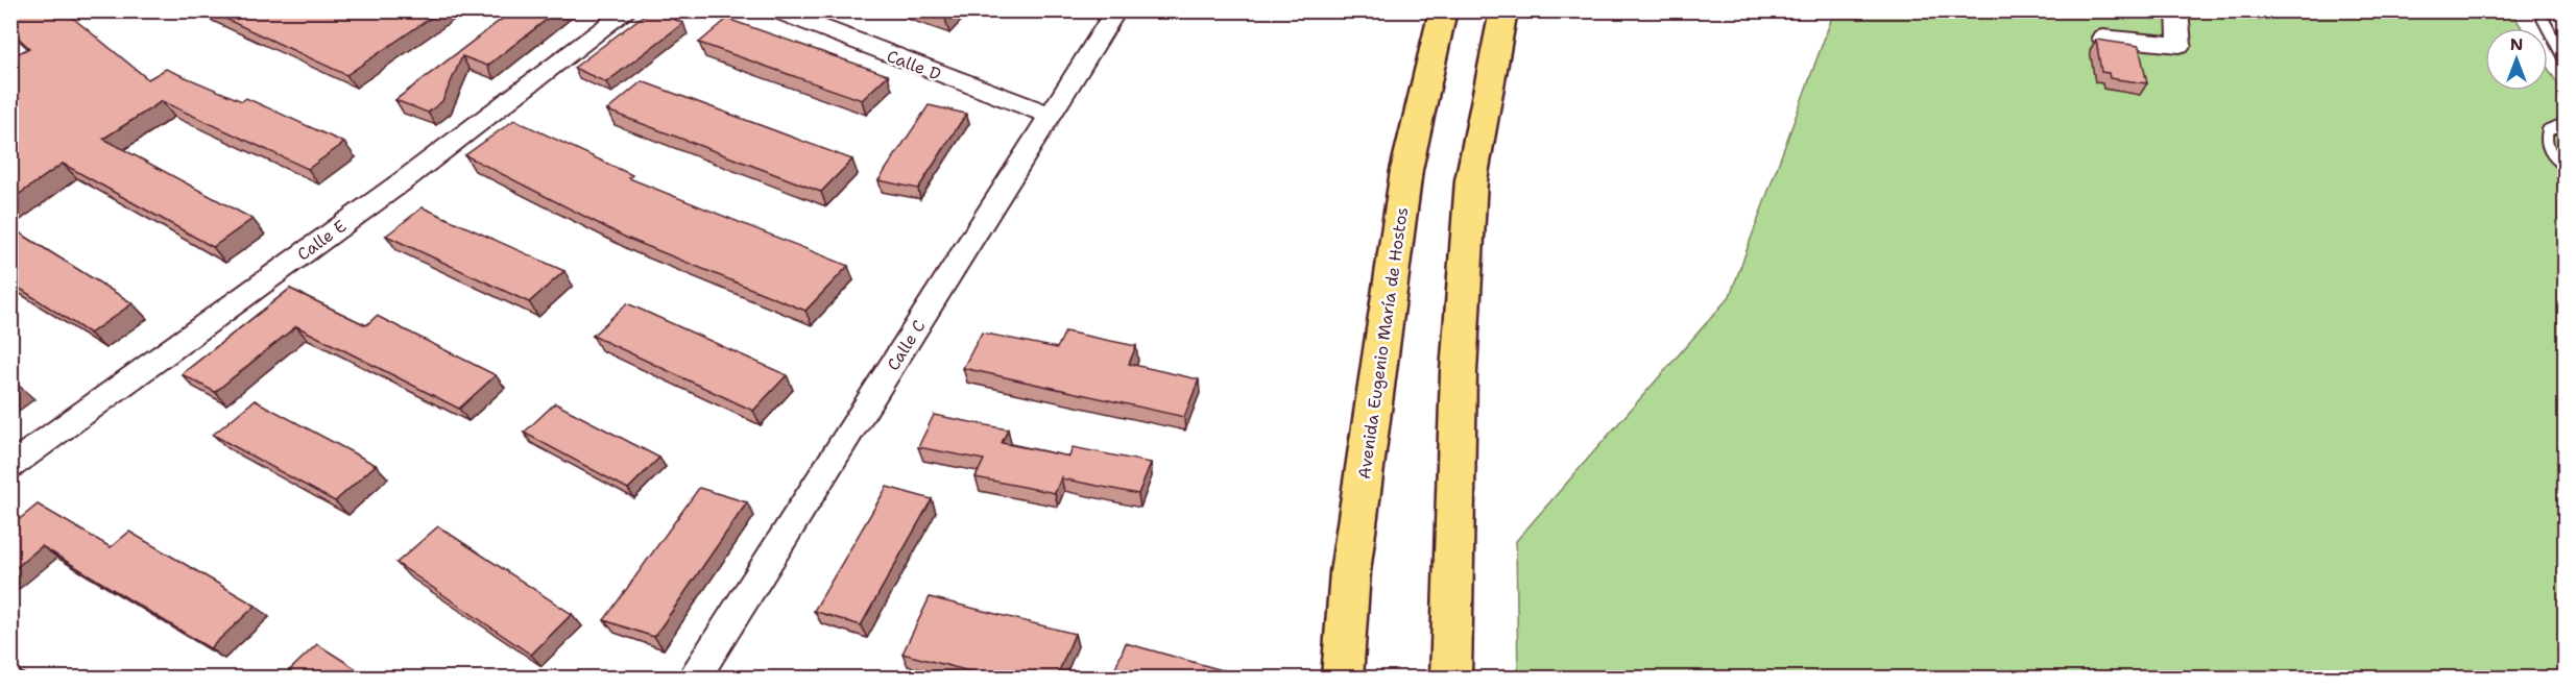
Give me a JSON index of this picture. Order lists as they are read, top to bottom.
{
  "streets": {
    "highway": ["Avenida Eugenio María de Hostos"],
    "street": ["Calle D", "Calle E", "Calle C"]
  },
  "crossings": [
    ["Calle D", "Calle C"]
  ],
  "north": "top"
}
